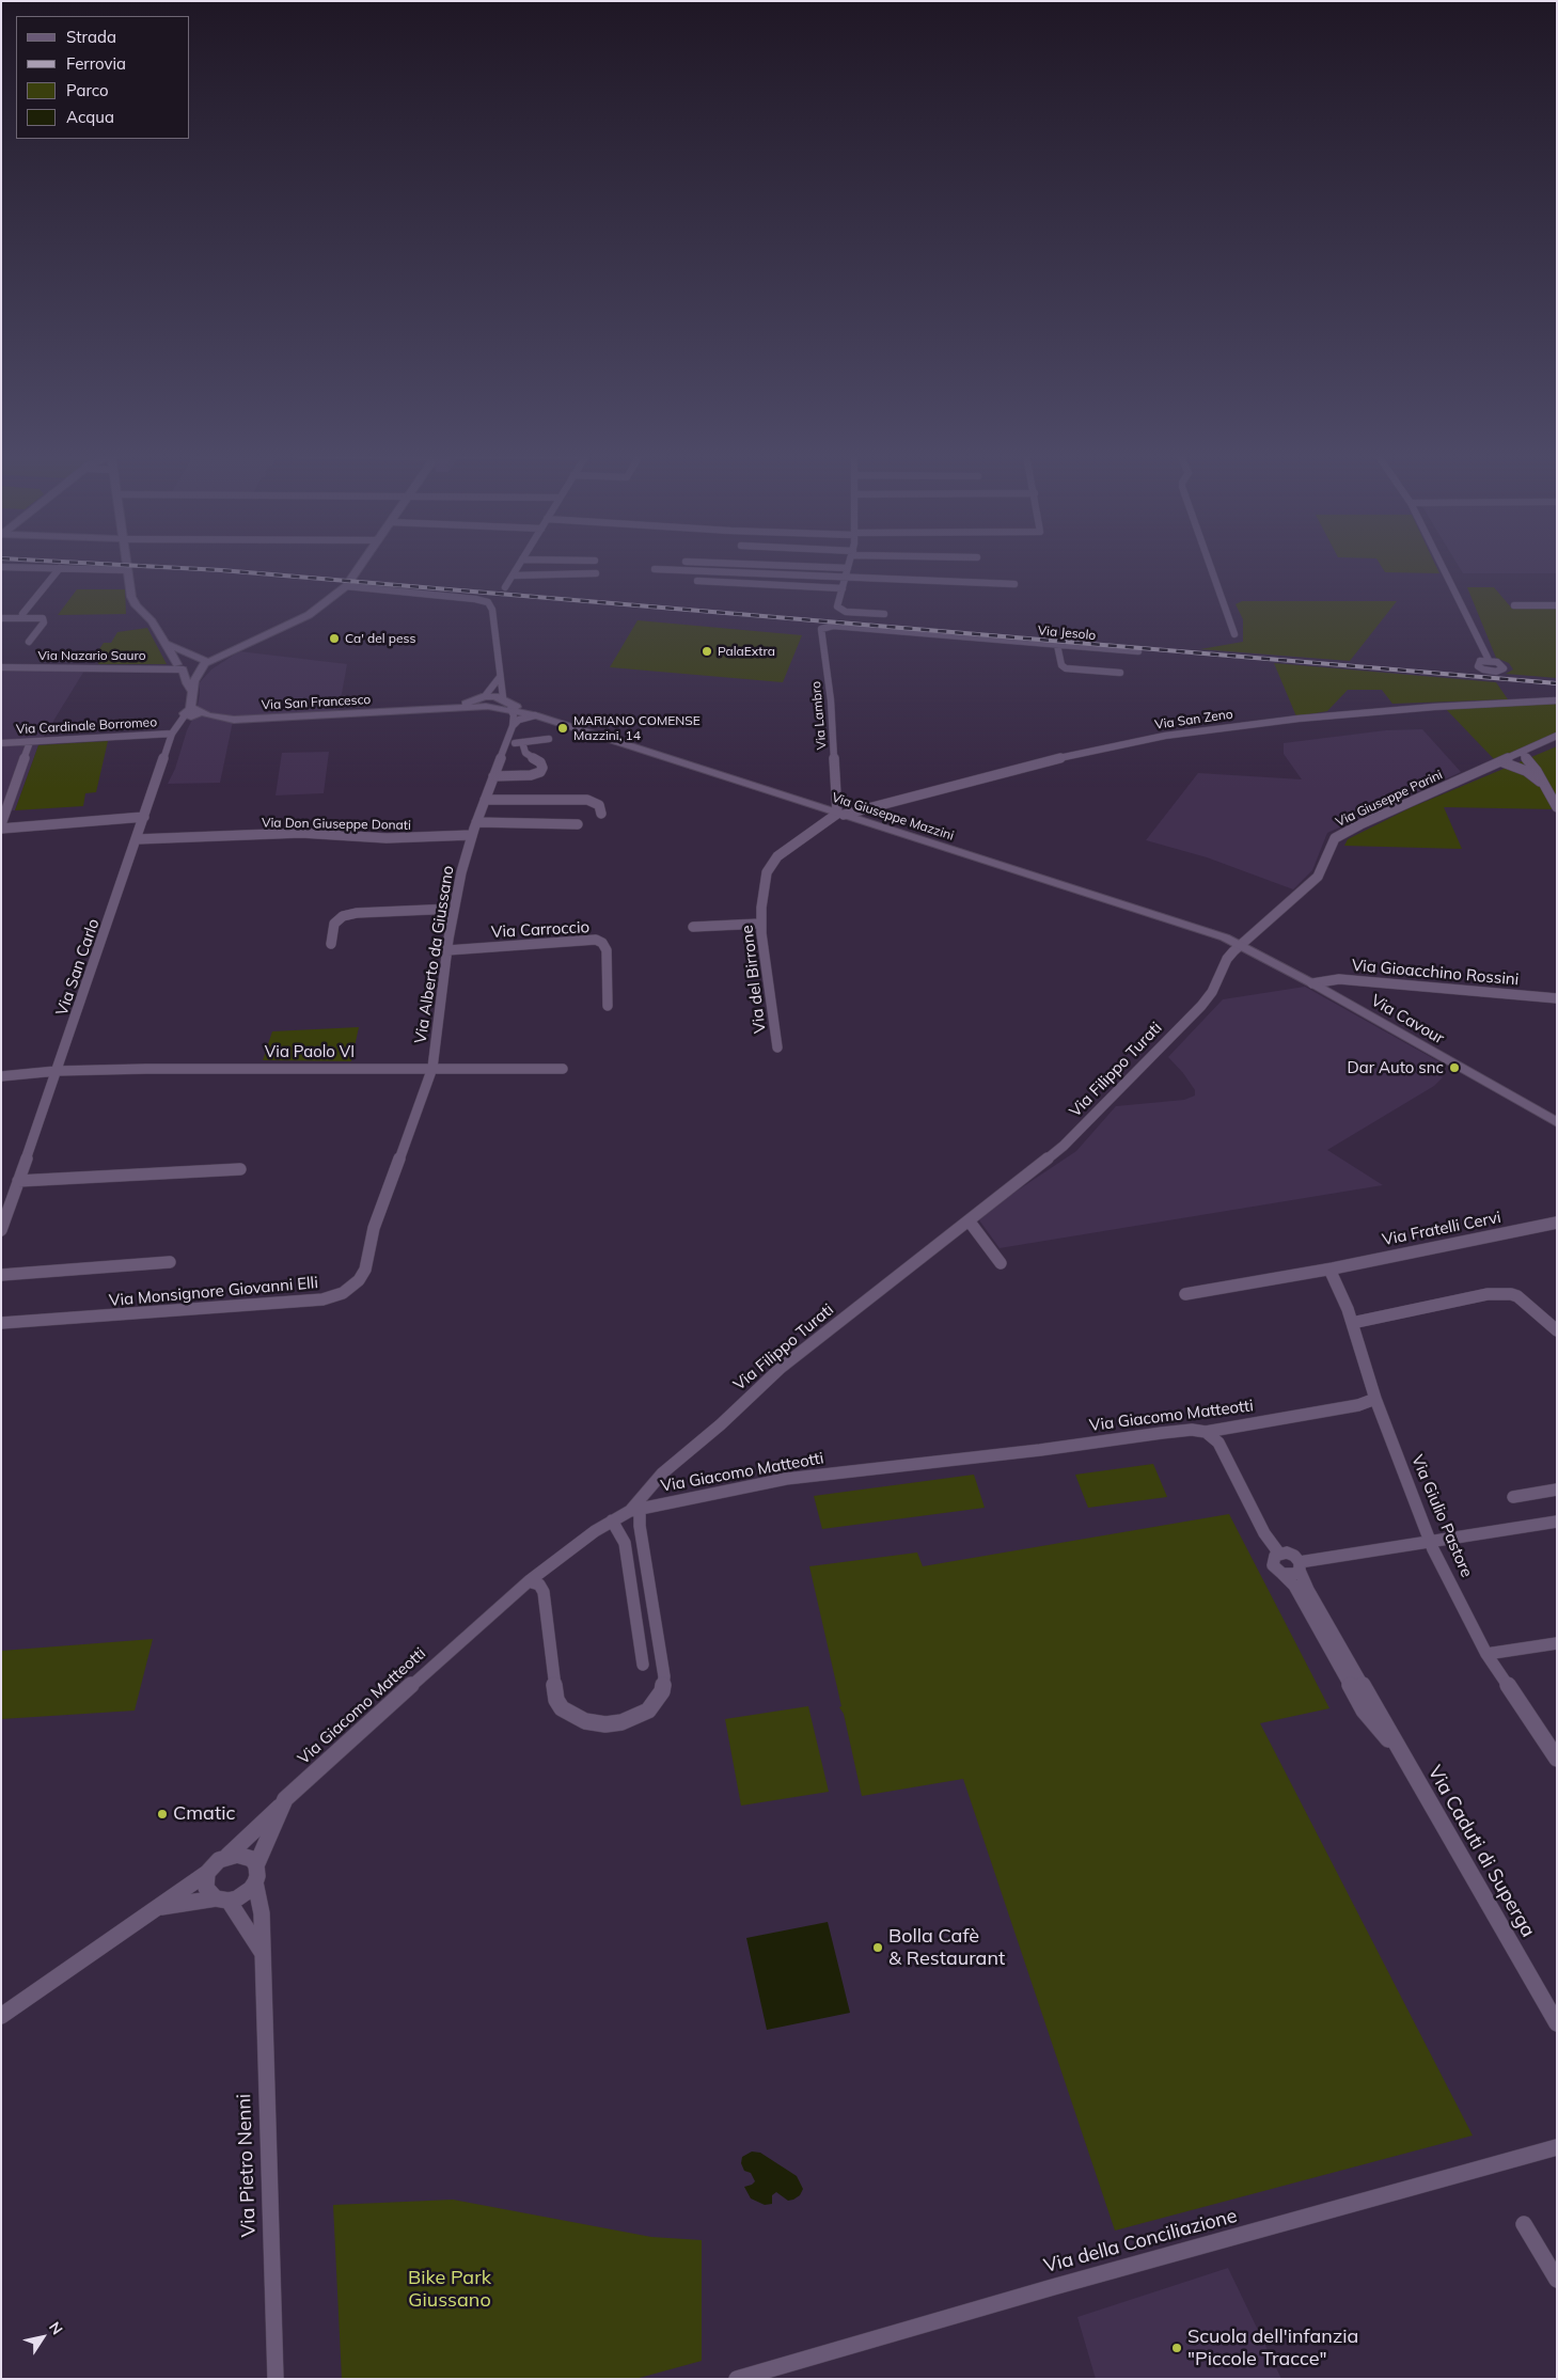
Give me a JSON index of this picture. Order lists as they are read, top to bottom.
{
  "streets": {
    "street": [
      "Via Jesolo",
      "Via Nazario Sauro",
      "Via San Francesco",
      "Via Lambro",
      "Via San Zeno",
      "Via Cardinale Borromeo",
      "Via Giuseppe Parini",
      "Via Giuseppe Mazzini",
      "Via Don Giuseppe Donati",
      "Via Carroccio",
      "Via Alberto da Giussano",
      "Via San Carlo",
      "Via Gioacchino Rossini",
      "Via del Birrone",
      "Via Cavour",
      "Via Paolo VI",
      "Via Filippo Turati",
      "Via Fratelli Cervi",
      "Via Monsignore Giovanni Elli",
      "Via Giacomo Matteotti",
      "Via Giulio Pastore",
      "Via Caduti di Superga",
      "Via Pietro Nenni",
      "Via della Conciliazione"
    ]
  },
  "crossings": [
    ["Via Jesolo", "Via Lambro"],
    ["Via San Francesco", "Via Giuseppe Mazzini"],
    ["Via San Francesco", "Via San Carlo"],
    ["Via Lambro", "Via San Zeno"],
    ["Via Lambro", "Via Giuseppe Mazzini"],
    ["Via Lambro", "Via del Birrone"],
    ["Via San Zeno", "Via Giuseppe Mazzini"],
    ["Via San Zeno", "Via del Birrone"],
    ["Via Cardinale Borromeo", "Via San Carlo"],
    ["Via Giuseppe Parini", "Via Giuseppe Mazzini"],
    ["Via Giuseppe Parini", "Via Cavour"],
    ["Via Giuseppe Parini", "Via Filippo Turati"],
    ["Via Giuseppe Mazzini", "Via Alberto da Giussano"],
    ["Via Giuseppe Mazzini", "Via del Birrone"],
    ["Via Giuseppe Mazzini", "Via Cavour"],
    ["Via Giuseppe Mazzini", "Via Filippo Turati"],
    ["Via Don Giuseppe Donati", "Via Alberto da Giussano"],
    ["Via Don Giuseppe Donati", "Via San Carlo"],
    ["Via Carroccio", "Via Alberto da Giussano"],
    ["Via Alberto da Giussano", "Via Paolo VI"],
    ["Via Alberto da Giussano", "Via Monsignore Giovanni Elli"],
    ["Via San Carlo", "Via Paolo VI"],
    ["Via Gioacchino Rossini", "Via Cavour"],
    ["Via Cavour", "Via Filippo Turati"],
    ["Via Paolo VI", "Via Monsignore Giovanni Elli"],
    ["Via Filippo Turati", "Via Giacomo Matteotti"],
    ["Via Fratelli Cervi", "Via Giulio Pastore"],
    ["Via Giacomo Matteotti", "Via Giulio Pastore"],
    ["Via Giacomo Matteotti", "Via Pietro Nenni"]
  ],
  "parks": ["Bike Park Giussano"],
  "places": [
    "Ca' del pess",
    "PalaExtra",
    "MARIANO COMENSE Mazzini, 14",
    "Dar Auto snc",
    "Cmatic",
    "Bolla Cafè & Restaurant",
    "Scuola dell'infanzia \"Piccole Tracce\""
  ],
  "legend": [
    "Strada",
    "Ferrovia",
    "Parco",
    "Acqua"
  ],
  "north": "top right"
}
